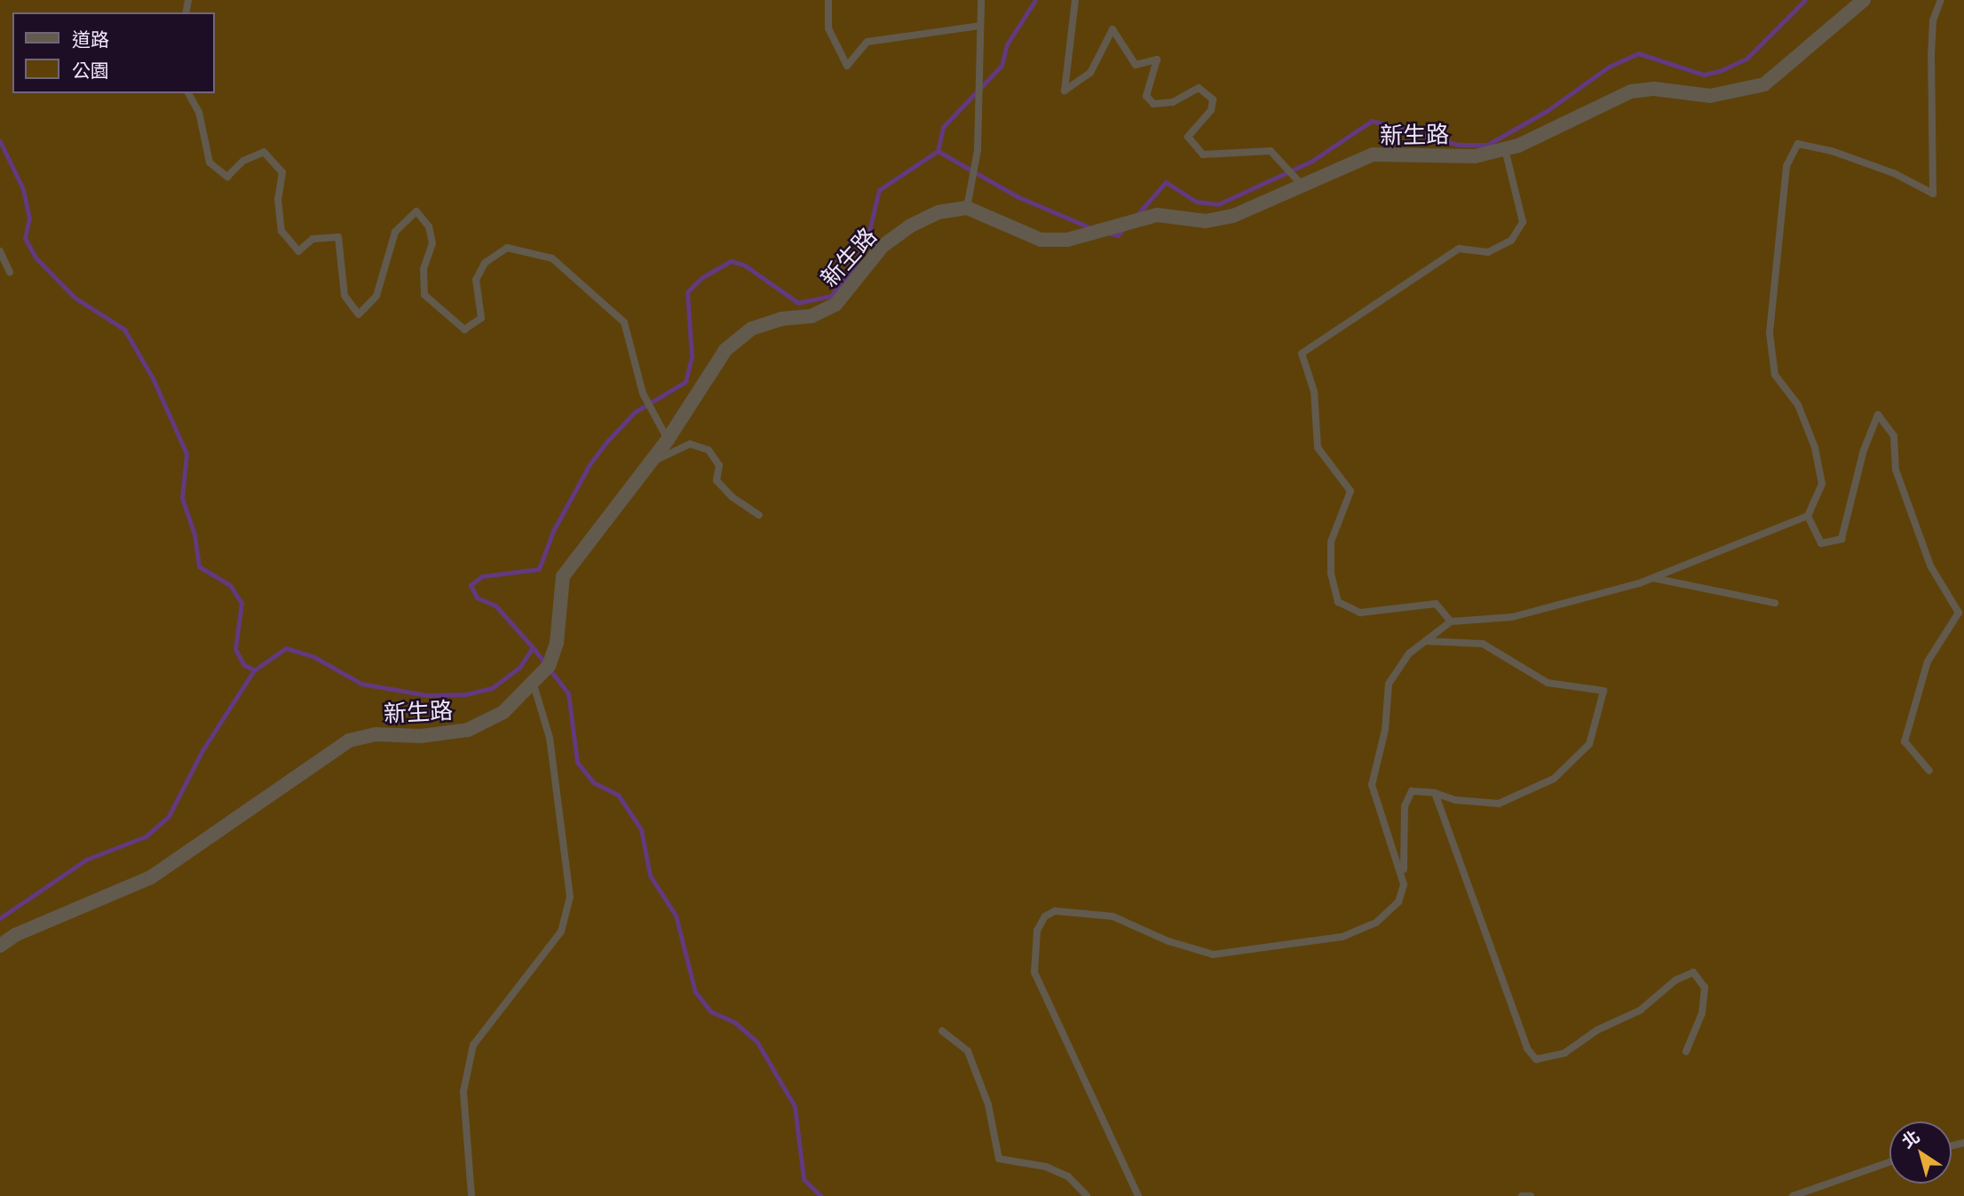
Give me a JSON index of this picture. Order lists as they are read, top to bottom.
{
  "streets": {
    "street": ["新生路"]
  },
  "legend": ["道路", "公園"],
  "north": "top left"
}
